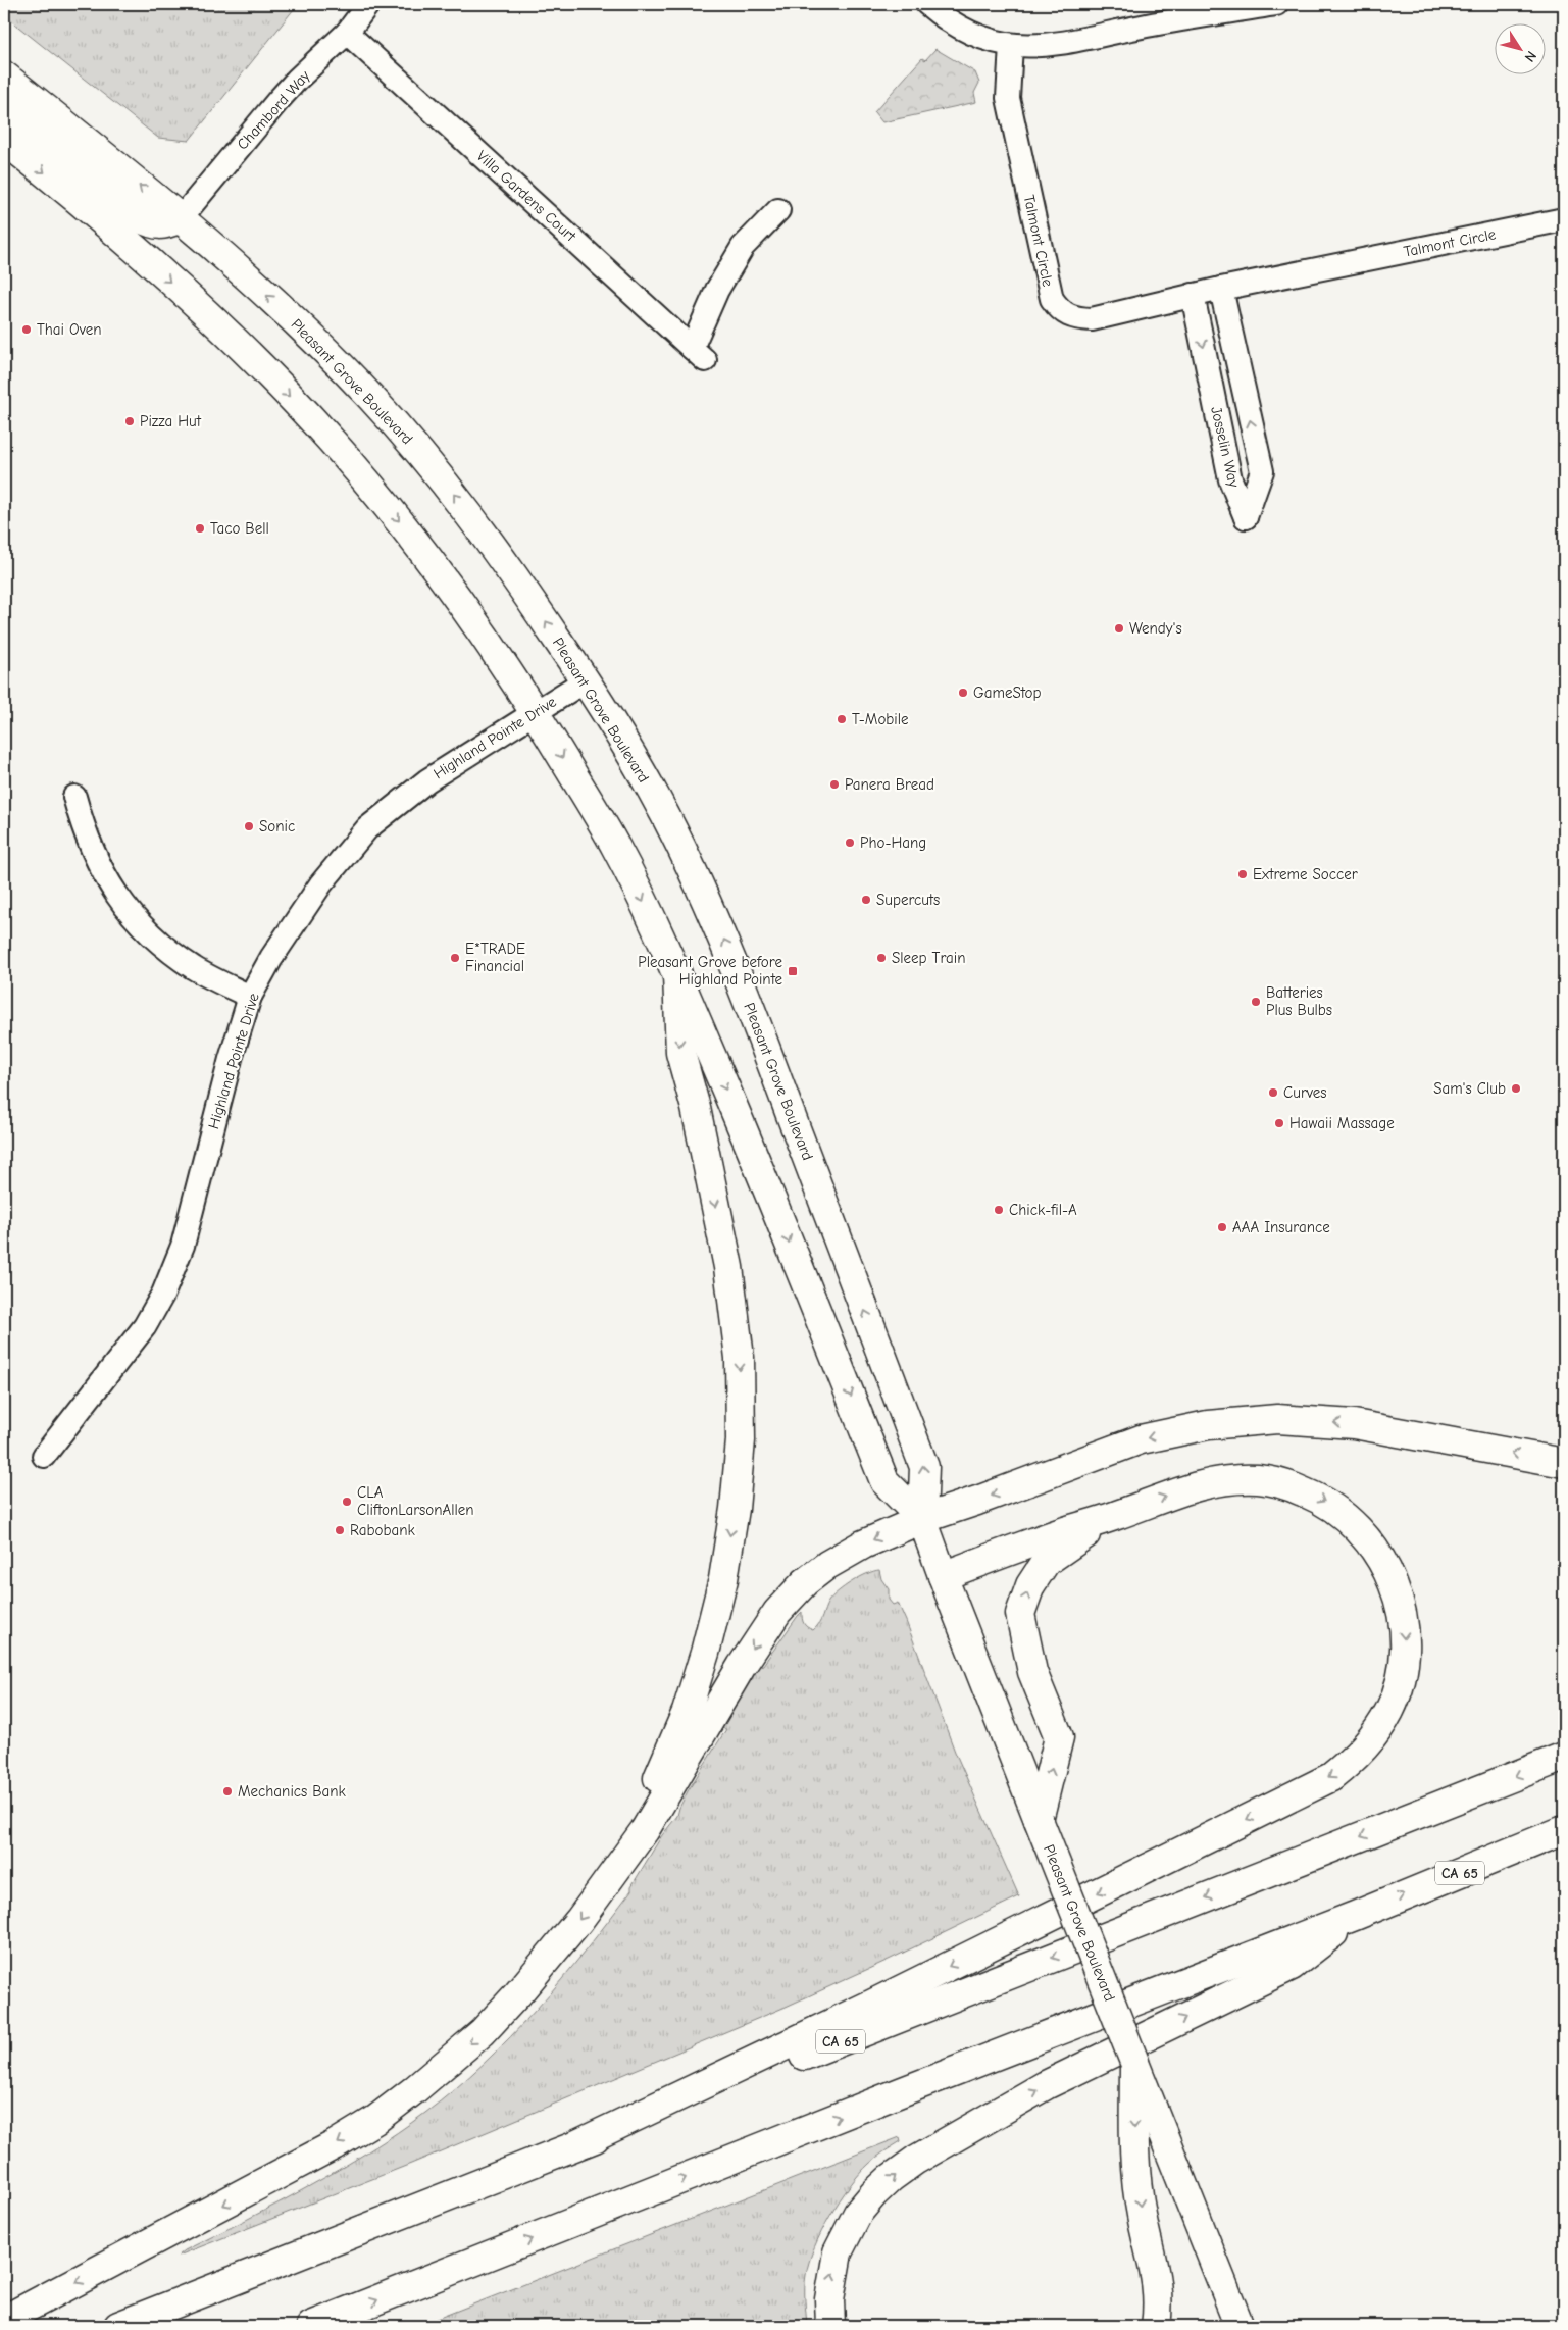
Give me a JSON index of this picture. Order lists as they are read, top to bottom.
{
  "streets": {
    "main road": ["Pleasant Grove Boulevard", "CA 65"],
    "street": [
      "Chambord Way",
      "Villa Gardens Court",
      "Talmont Circle",
      "Josselin Way",
      "Highland Pointe Drive"
    ]
  },
  "crossings": [
    ["Chambord Way", "Villa Gardens Court"],
    ["Chambord Way", "Pleasant Grove Boulevard"],
    ["Talmont Circle", "Josselin Way"],
    ["Pleasant Grove Boulevard", "Highland Pointe Drive"]
  ],
  "places": {
    "other": [
      "Thai Oven",
      "Pizza Hut",
      "Taco Bell",
      "Wendy's",
      "GameStop",
      "T-Mobile",
      "Panera Bread",
      "Sonic",
      "Pho-Hang",
      "Extreme Soccer",
      "Supercuts",
      "E*TRADE Financial",
      "Sleep Train",
      "Batteries Plus Bulbs",
      "Sam's Club",
      "Curves",
      "Hawaii Massage",
      "Chick-fil-A",
      "AAA Insurance",
      "CLA CliftonLarsonAllen",
      "Rabobank",
      "Mechanics Bank"
    ],
    "transit": ["Pleasant Grove before Highland Pointe"]
  },
  "north": "bottom right"
}
